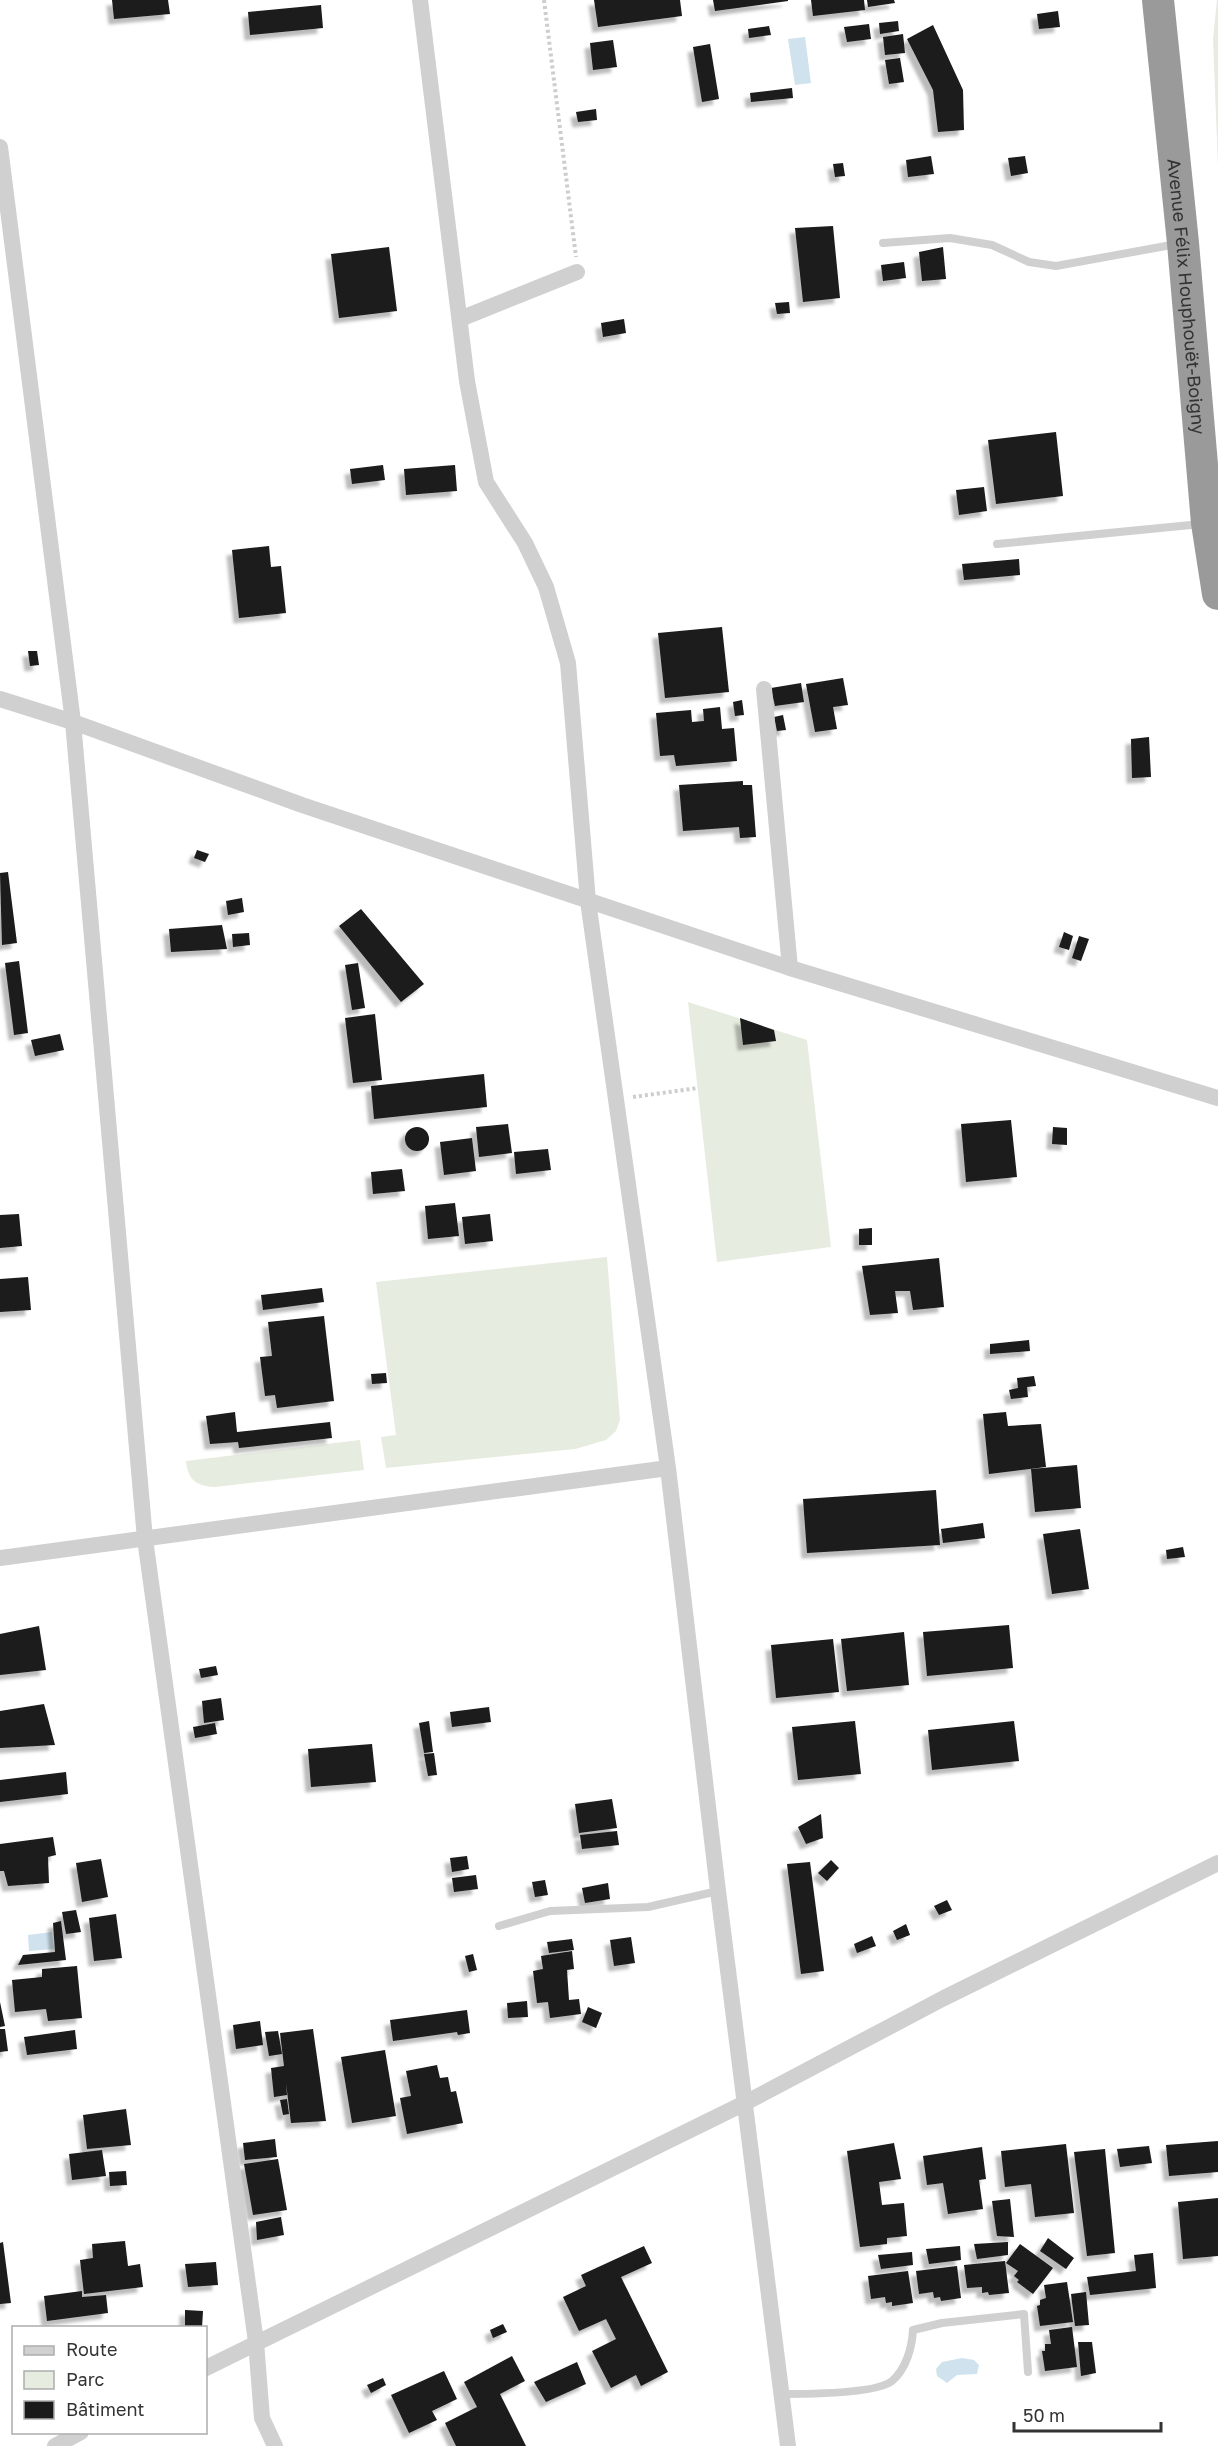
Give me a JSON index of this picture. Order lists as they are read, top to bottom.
{
  "streets": {
    "highway": ["Avenue Félix Houphouët-Boigny"]
  },
  "legend": ["Route", "Parc", "Bâtiment"],
  "scale_bar": "50 m"
}
